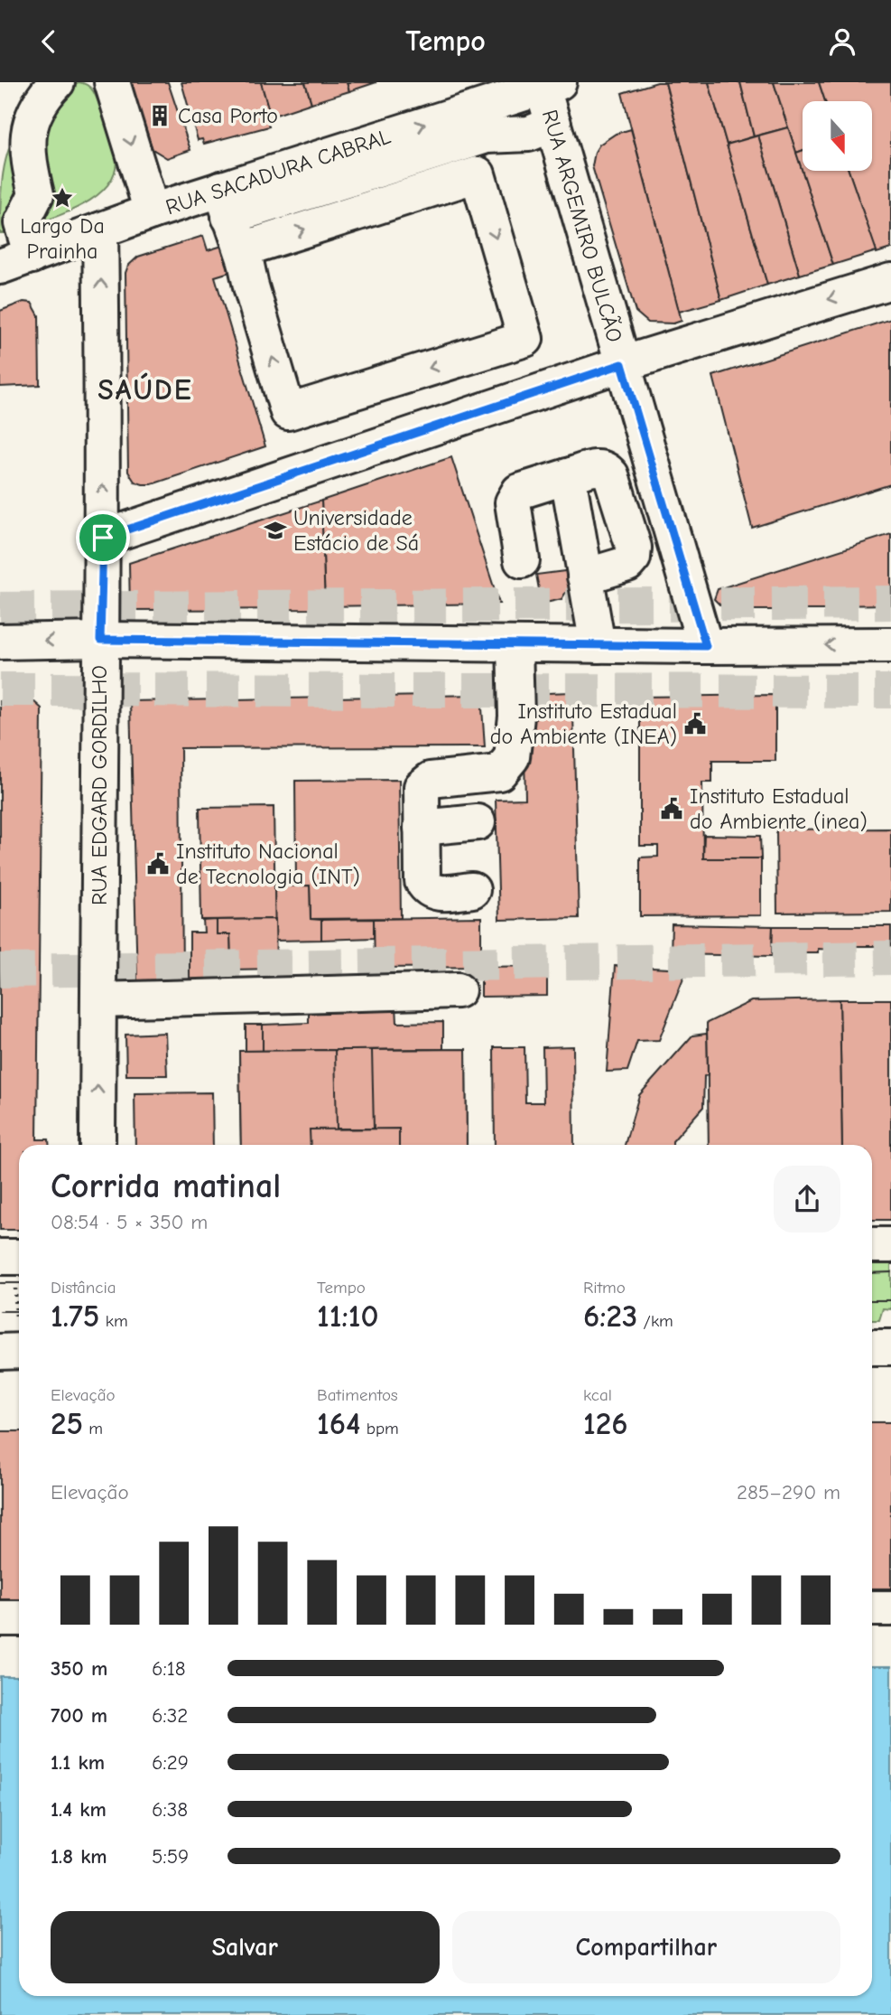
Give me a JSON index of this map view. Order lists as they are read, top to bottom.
{
  "streets": {
    "street": ["RUA SACADURA CABRAL", "RUA ARGEMIRO BULCÃO", "RUA EDGARD GORDILHO"]
  },
  "crossings": [
    ["RUA SACADURA CABRAL", "RUA ARGEMIRO BULCÃO"],
    ["RUA SACADURA CABRAL", "RUA EDGARD GORDILHO"]
  ],
  "one_way": ["RUA EDGARD GORDILHO"],
  "districts": ["SAÚDE"],
  "places": {
    "building": ["Casa Porto"],
    "place": ["Largo Da Prainha"],
    "school or university": ["Universidade Estácio de Sá"],
    "public building": ["Instituto Estadual do Ambiente (INEA)", "Instituto Estadual do Ambiente (inea)", "Instituto Nacional de Tecnologia (INT)"]
  },
  "north": "bottom",
  "page": {
    "header": "Tempo",
    "heading": ["Corrida matinal", "08:54 · 5 × 350 m"],
    "stats": [
      ["Distância", "1.75 km"],
      ["Tempo", "11:10"],
      ["Ritmo", "6:23 /km"],
      ["Elevação", "25 m"],
      ["Batimentos", "164 bpm"],
      ["kcal", "126"]
    ],
    "chart": ["Elevação", "285–290 m"],
    "list": [
      {
        "name": "350 m",
        "note": "6:18"
      },
      {
        "name": "700 m",
        "note": "6:32"
      },
      {
        "name": "1.1 km",
        "note": "6:29"
      },
      {
        "name": "1.4 km",
        "note": "6:38"
      },
      {
        "name": "1.8 km",
        "note": "5:59"
      }
    ],
    "buttons": ["Salvar", "Compartilhar"]
  }
}
